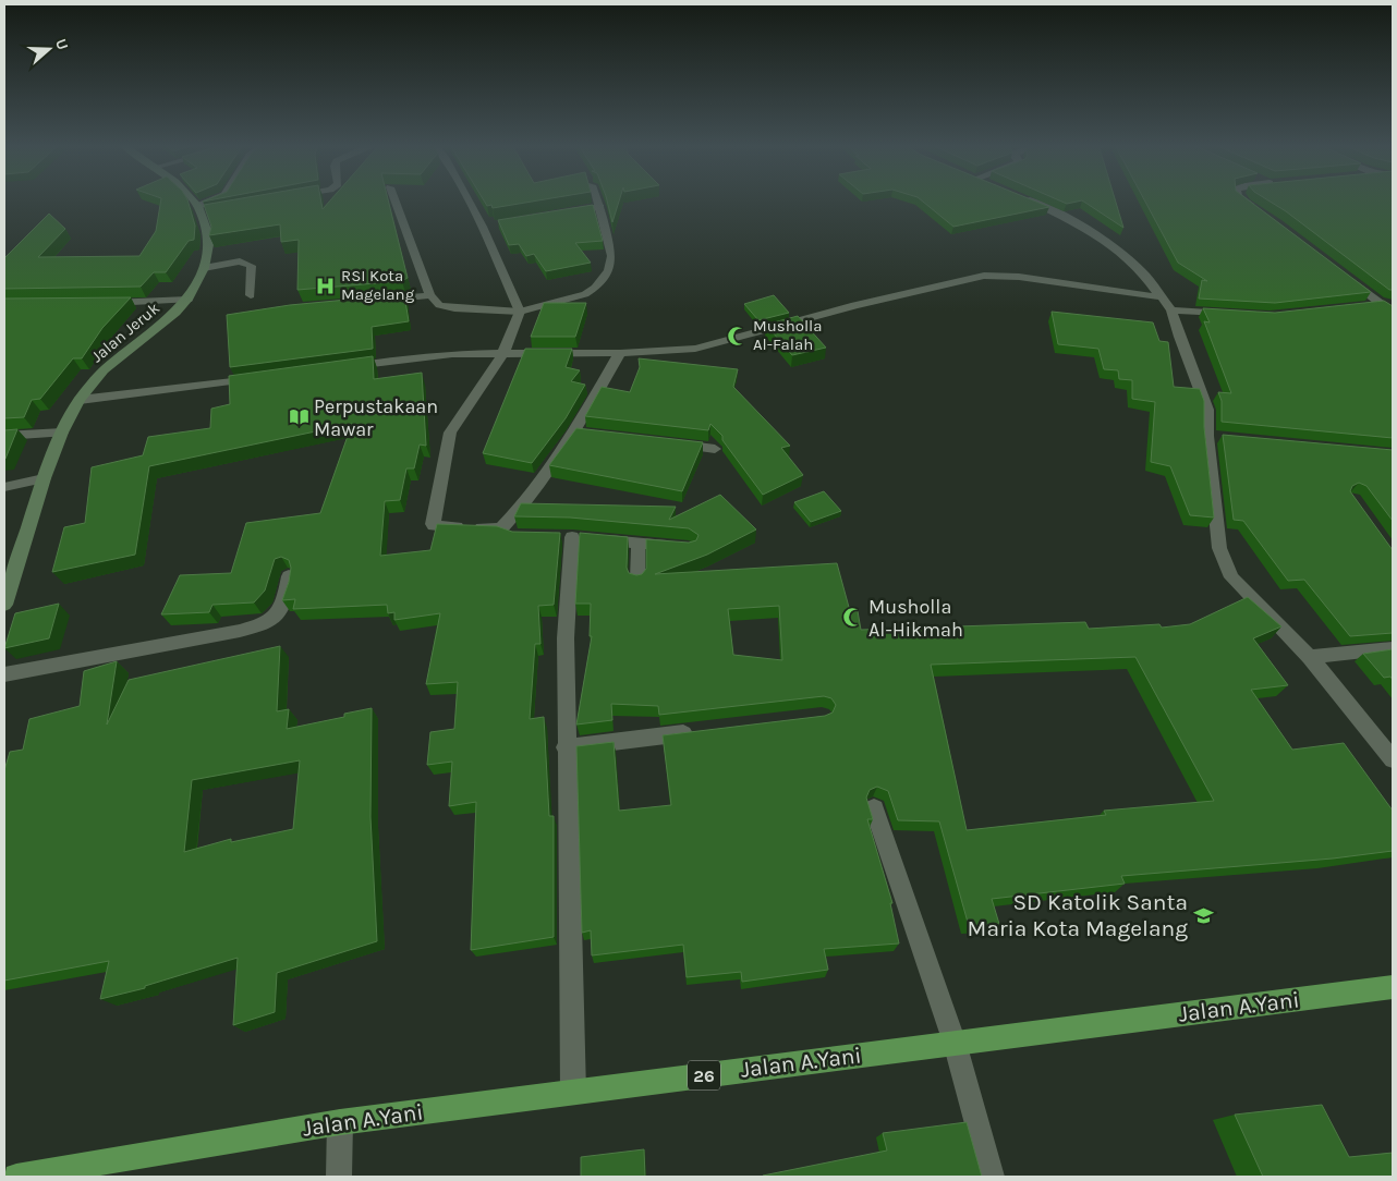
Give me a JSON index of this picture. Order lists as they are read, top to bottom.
{
  "streets": {
    "highway": ["Jalan A.Yani", "26"],
    "main road": ["Jalan Jeruk"]
  },
  "places": {
    "hospital": ["RSI Kota Magelang"],
    "mosque": ["Musholla Al-Falah", "Musholla Al-Hikmah"],
    "library": ["Perpustakaan Mawar"],
    "school or university": ["SD Katolik Santa Maria Kota Magelang"]
  },
  "north": "right"
}
